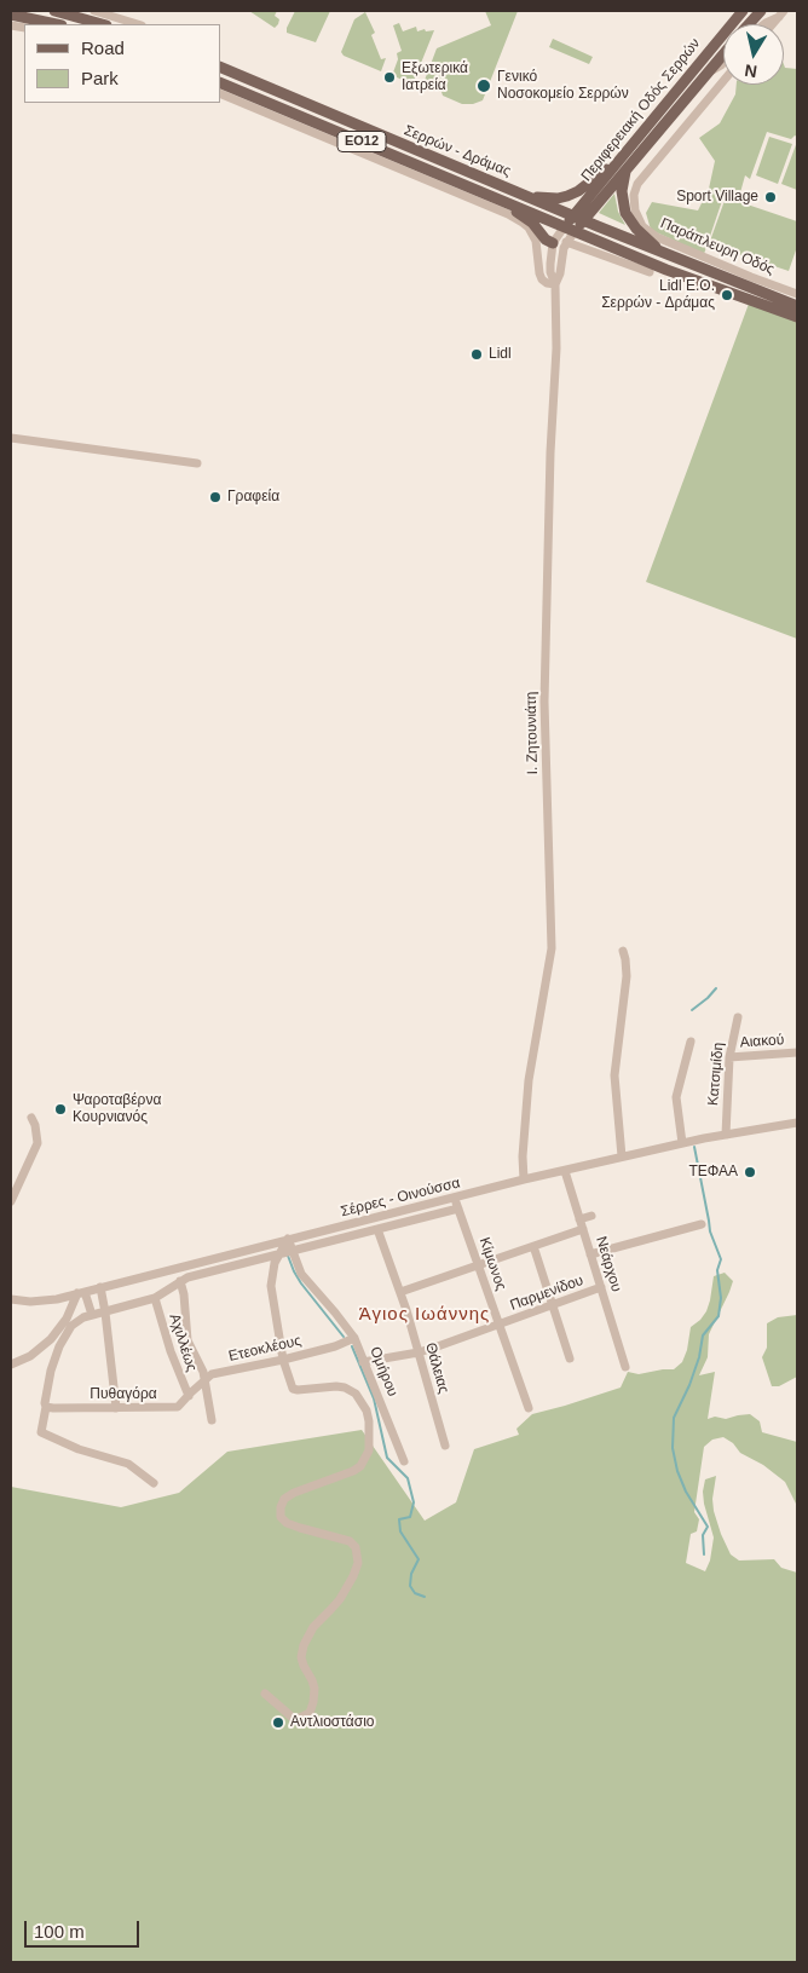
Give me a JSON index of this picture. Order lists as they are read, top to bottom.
{
  "streets": {
    "main road": ["Περιφερειακή Οδός Σερρών", "ΕΟ12", "Σερρών - Δράμας"],
    "street": [
      "Παράπλευρη Οδός",
      "Ι. Ζητουνιάτη",
      "Αιακού",
      "Κατσιμίδη",
      "Σέρρες - Οινούσσα",
      "Κίμωνος",
      "Νεάρχου",
      "Παρμενίδου",
      "Αχιλλέως",
      "Ετεοκλέους",
      "Θάλειας",
      "Ομήρου",
      "Πυθαγόρα"
    ]
  },
  "crossings": [
    ["Περιφερειακή Οδός Σερρών", "ΕΟ12"],
    ["Περιφερειακή Οδός Σερρών", "Σερρών - Δράμας"],
    ["ΕΟ12", "Σερρών - Δράμας"],
    ["Ι. Ζητουνιάτη", "Σέρρες - Οινούσσα"],
    ["Αιακού", "Κατσιμίδη"],
    ["Κατσιμίδη", "Σέρρες - Οινούσσα"],
    ["Σέρρες - Οινούσσα", "Κίμωνος"],
    ["Σέρρες - Οινούσσα", "Νεάρχου"],
    ["Σέρρες - Οινούσσα", "Ομήρου"],
    ["Κίμωνος", "Παρμενίδου"],
    ["Νεάρχου", "Παρμενίδου"],
    ["Παρμενίδου", "Θάλειας"],
    ["Παρμενίδου", "Ομήρου"],
    ["Αχιλλέως", "Ετεοκλέους"],
    ["Αχιλλέως", "Πυθαγόρα"],
    ["Ετεοκλέους", "Ομήρου"],
    ["Ετεοκλέους", "Πυθαγόρα"]
  ],
  "districts": ["Άγιος Ιωάννης"],
  "places": [
    "Εξωτερικά Ιατρεία",
    "Γενικό Νοσοκομείο Σερρών",
    "Sport Village",
    "Lidl Ε.Ο. Σερρών - Δράμας",
    "Lidl",
    "Γραφεία",
    "Ψαροταβέρνα Κουρνιανός",
    "ΤΕΦΑΑ",
    "Αντλιοστάσιο"
  ],
  "legend": ["Road", "Park"],
  "scale_bar": "100 m",
  "north": "bottom"
}
